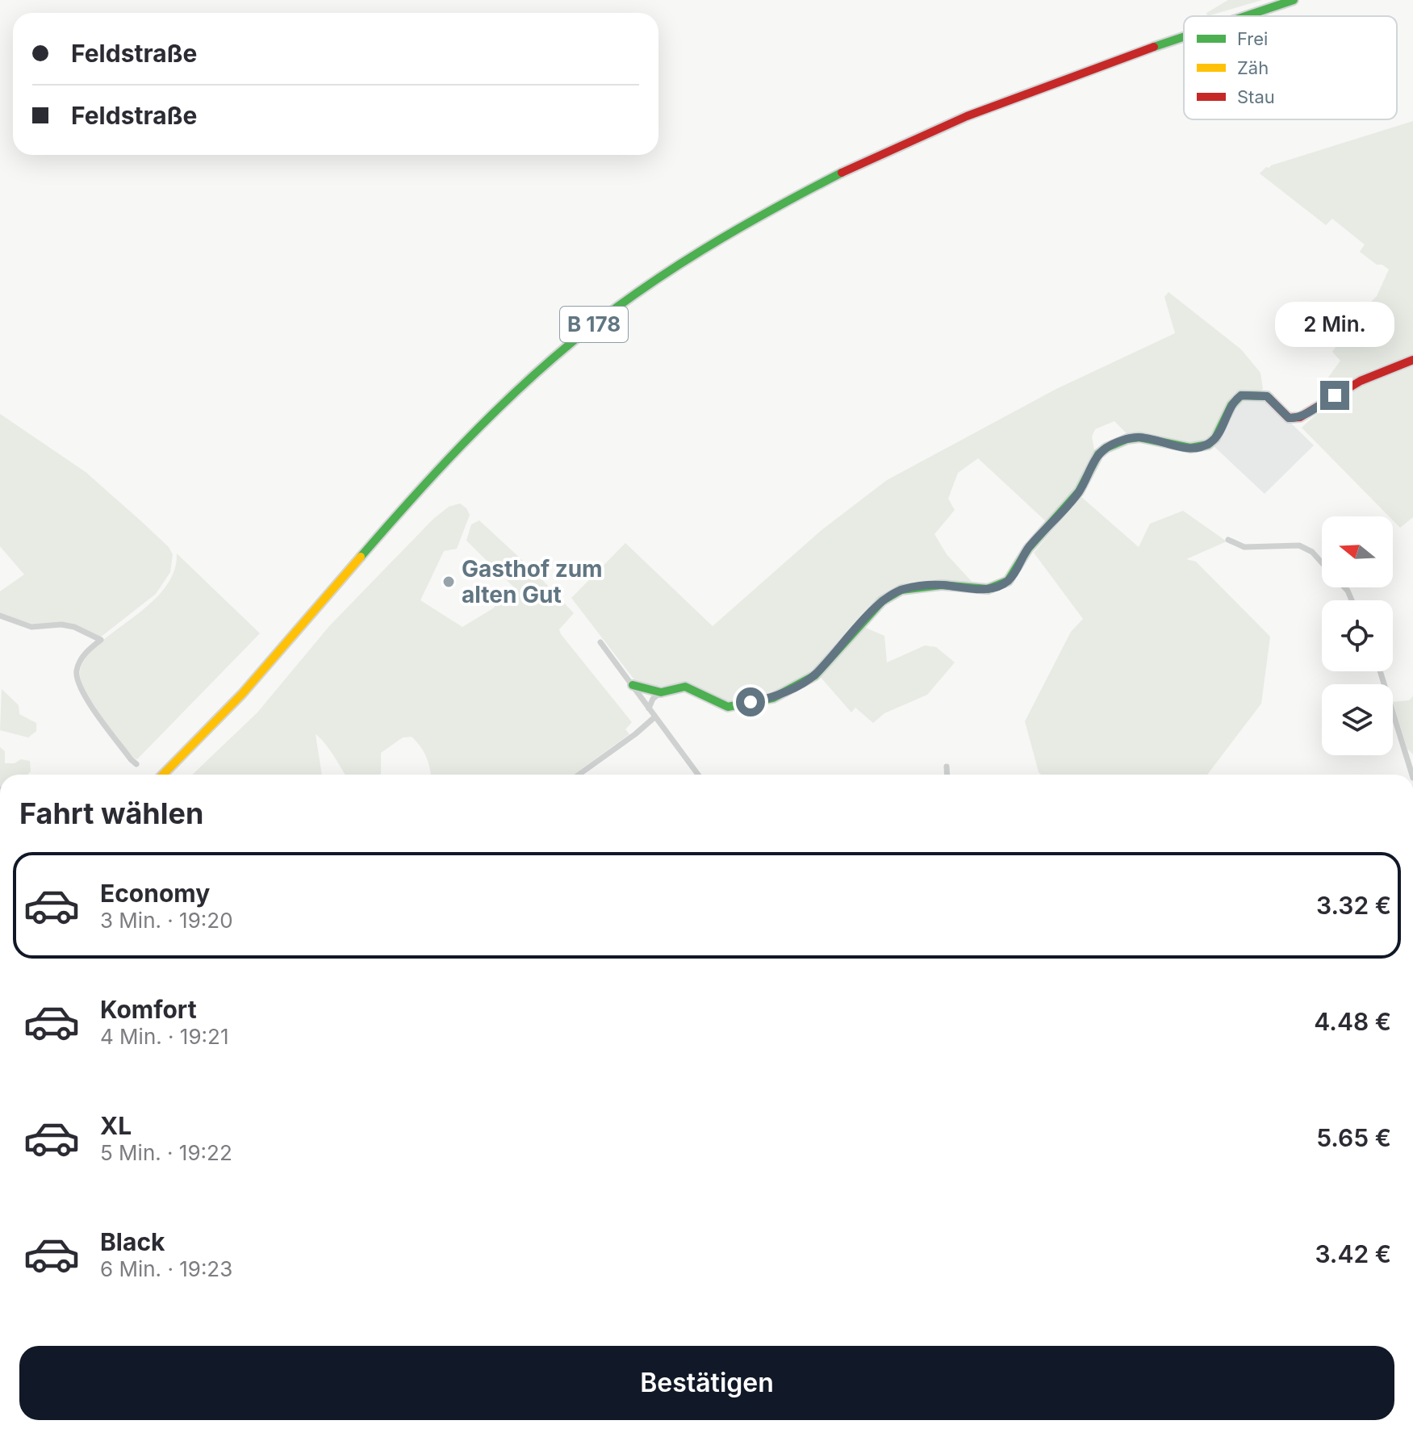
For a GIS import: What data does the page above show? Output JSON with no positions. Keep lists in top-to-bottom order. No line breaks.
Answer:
{"streets":{"main road":["B 178"]},"places":["Gasthof zum alten Gut"],"legend":["Frei","Zäh","Stau"],"north":"left","page":{"banner":["Feldstraße","Feldstraße"],"bubble":"2 Min.","heading":"Fahrt wählen","list":[{"name":"Economy","note":"3 Min. · 19:20","value":"3.32 €"},{"name":"Komfort","note":"4 Min. · 19:21","value":"4.48 €"},{"name":"XL","note":"5 Min. · 19:22","value":"5.65 €"},{"name":"Black","note":"6 Min. · 19:23","value":"3.42 €"}],"buttons":"Bestätigen"}}
